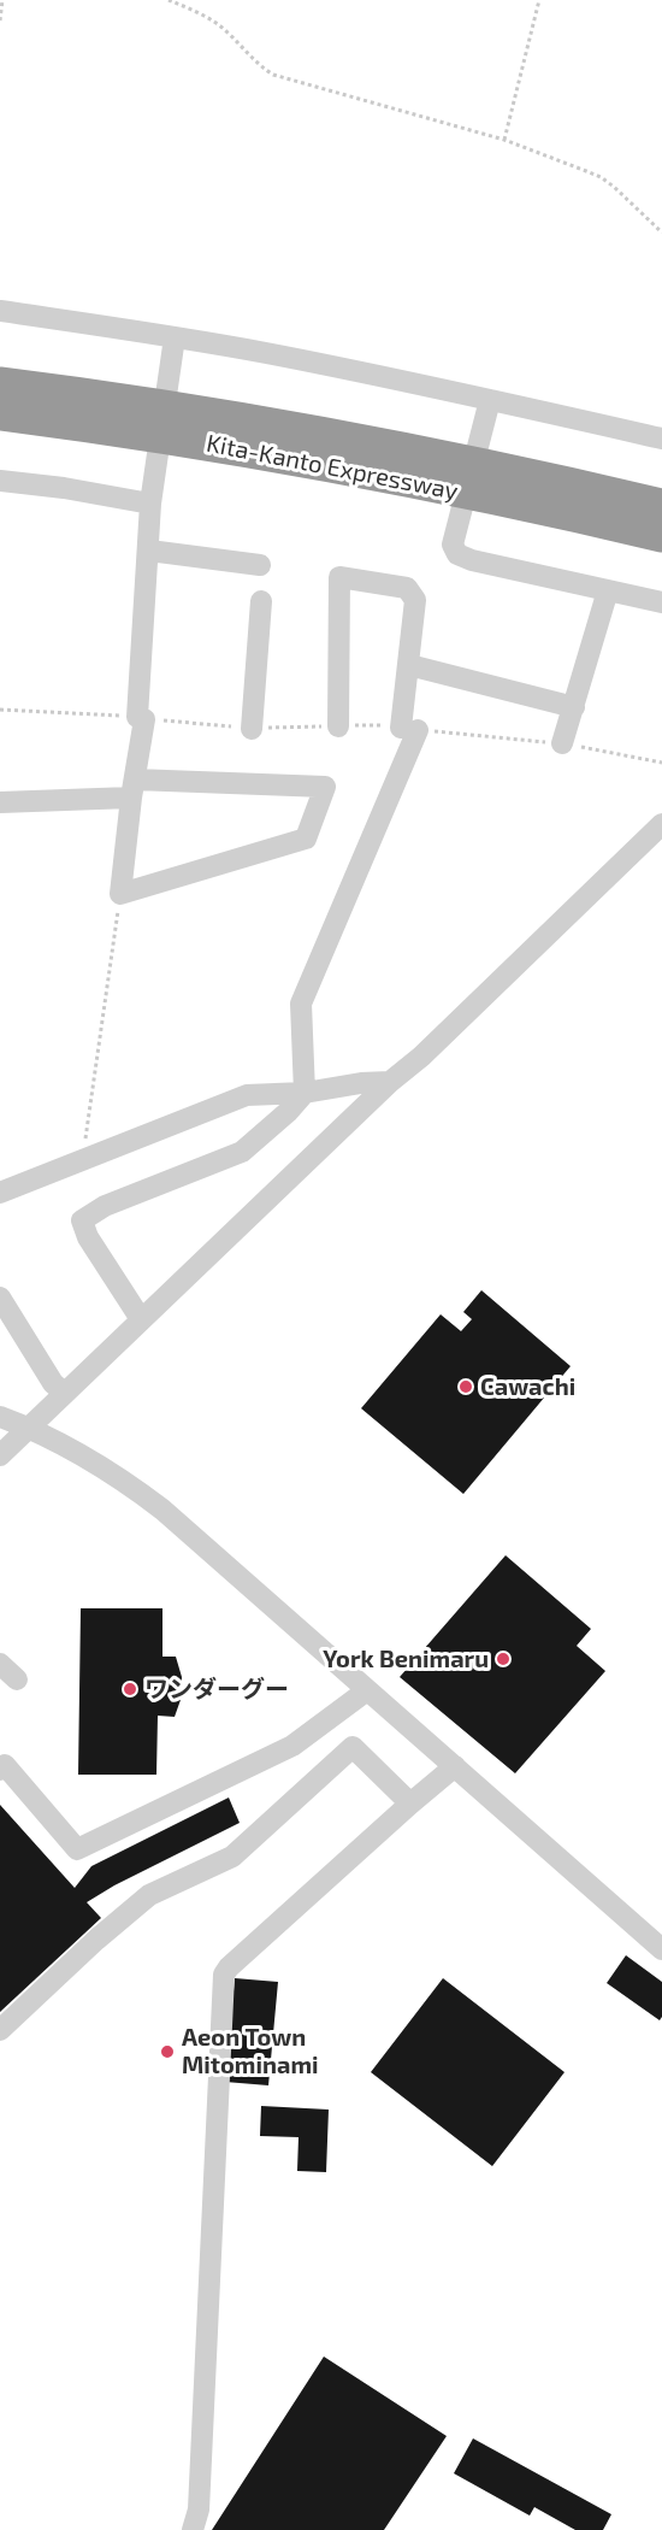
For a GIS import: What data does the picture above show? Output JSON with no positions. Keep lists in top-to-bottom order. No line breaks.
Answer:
{"streets":{"highway":["Kita-Kanto Expressway"]},"places":["Cawachi","York Benimaru","ワンダーグー","Aeon Town Mitominami"]}
